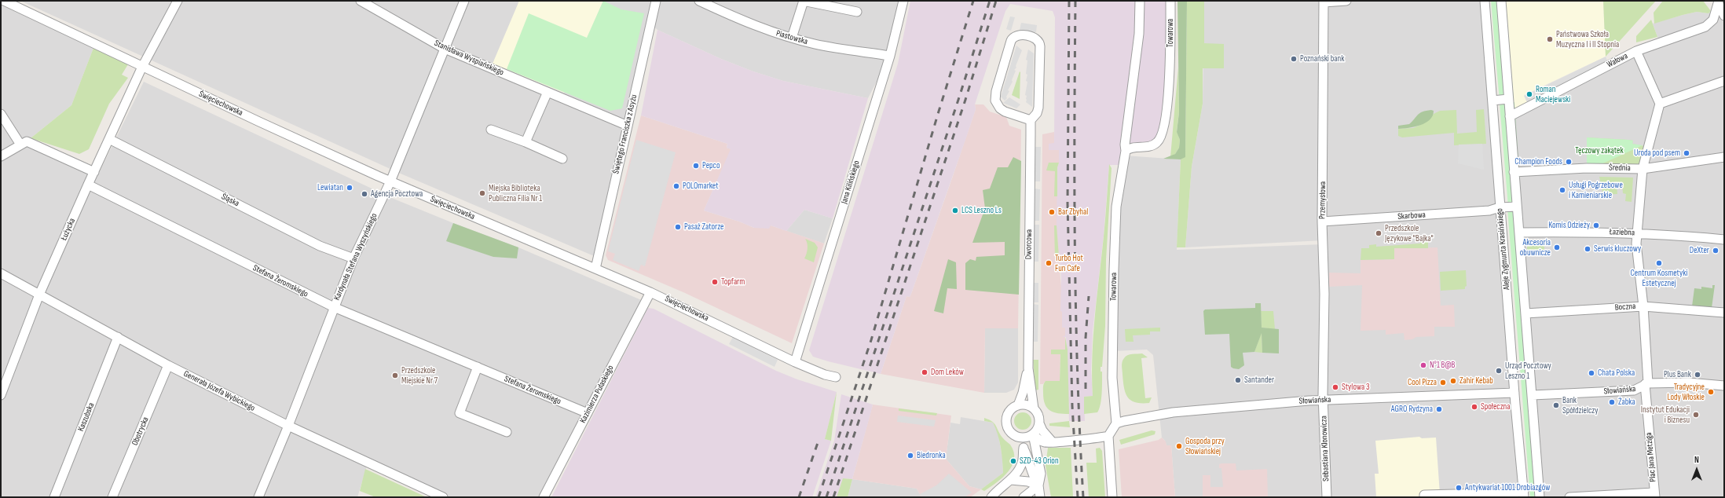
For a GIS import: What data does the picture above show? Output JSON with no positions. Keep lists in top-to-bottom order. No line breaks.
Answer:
{"streets":{"street":["Towarowa","Piastowska","Stanisława Wyspiańskiego","Wałowa","Święciechowska","Świętego Franciszka z Asyżu","Średnia","Jana Kilińskiego","Śląska","Przemysłowa","Skarbowa","Łużycka","Łaziebna","Dworcowa","Aleje Zygmunta Krasińskiego","Kardynała Stefana Wyszyńskiego","Stefana Żeromskiego","Boczna","Słowiańska","Generała Józefa Wybickiego","Kazimierza Pułaskiego","Kaszubska","Obotrycka","Sebastiana Klonowicza","Plac Jana Metziga"]},"crossings":[["Towarowa","Słowiańska"],["Piastowska","Jana Kilińskiego"],["Stanisława Wyspiańskiego","Świętego Franciszka z Asyżu"],["Stanisława Wyspiańskiego","Kardynała Stefana Wyszyńskiego"],["Wałowa","Aleje Zygmunta Krasińskiego"],["Święciechowska","Świętego Franciszka z Asyżu"],["Święciechowska","Jana Kilińskiego"],["Święciechowska","Łużycka"],["Święciechowska","Kardynała Stefana Wyszyńskiego"],["Święciechowska","Kazimierza Pułaskiego"],["Średnia","Aleje Zygmunta Krasińskiego"],["Średnia","Plac Jana Metziga"],["Śląska","Łużycka"],["Śląska","Kardynała Stefana Wyszyńskiego"],["Przemysłowa","Skarbowa"],["Przemysłowa","Słowiańska"],["Przemysłowa","Sebastiana Klonowicza"],["Skarbowa","Aleje Zygmunta Krasińskiego"],["Łużycka","Stefana Żeromskiego"],["Łużycka","Generała Józefa Wybickiego"],["Łaziebna","Aleje Zygmunta Krasińskiego"],["Łaziebna","Plac Jana Metziga"],["Aleje Zygmunta Krasińskiego","Boczna"],["Aleje Zygmunta Krasińskiego","Słowiańska"],["Kardynała Stefana Wyszyńskiego","Stefana Żeromskiego"],["Kardynała Stefana Wyszyńskiego","Generała Józefa Wybickiego"],["Stefana Żeromskiego","Kazimierza Pułaskiego"],["Boczna","Plac Jana Metziga"],["Słowiańska","Sebastiana Klonowicza"],["Słowiańska","Plac Jana Metziga"],["Generała Józefa Wybickiego","Kaszubska"],["Generała Józefa Wybickiego","Obotrycka"]],"parks":["Tęczowy zakątek"],"places":["Państwowa Szkoła Muzyczna I i II Stopnia","Poznański bank","Roman Maciejewski","Uroda pod psem","Champion Foods","Pepco","POLOmarket","Lewiatan","Usługi Pogrzebowe i Kamieniarskie","Miejska Biblioteka Publiczna Filia Nr 1","Agencja Pocztowa","LCS Leszno Ls","Bar Zbyhal","Komis Odzieży","Pasaż Zatorze","Przedszkole Językowe \"Bajka\"","Akcesoria obuwnicze","Serwis kluczowy","DeXter","Turbo Hot Fun Cafe","Centrum Kosmetyki Estetycznej","Topfarm","N°1 B@B","Urząd Pocztowy Leszno 1","Dom Leków","Chata Polska","Plus Bank","Przedszkole Miejskie Nr 7","Santander","Zahir Kebab","Cool Pizza","Stylowa 3","Tradycyjne Lody Włoskie","Żabka","Bank Spółdzielczy","Społeczna","AGRO Rydzyna","Instytut Edukacji i Biznesu","Gospoda przy Słowiańskiej","Biedronka","SZD-43 Orion","Antykwariat 1001 Drobiazgów"],"north":"top"}
